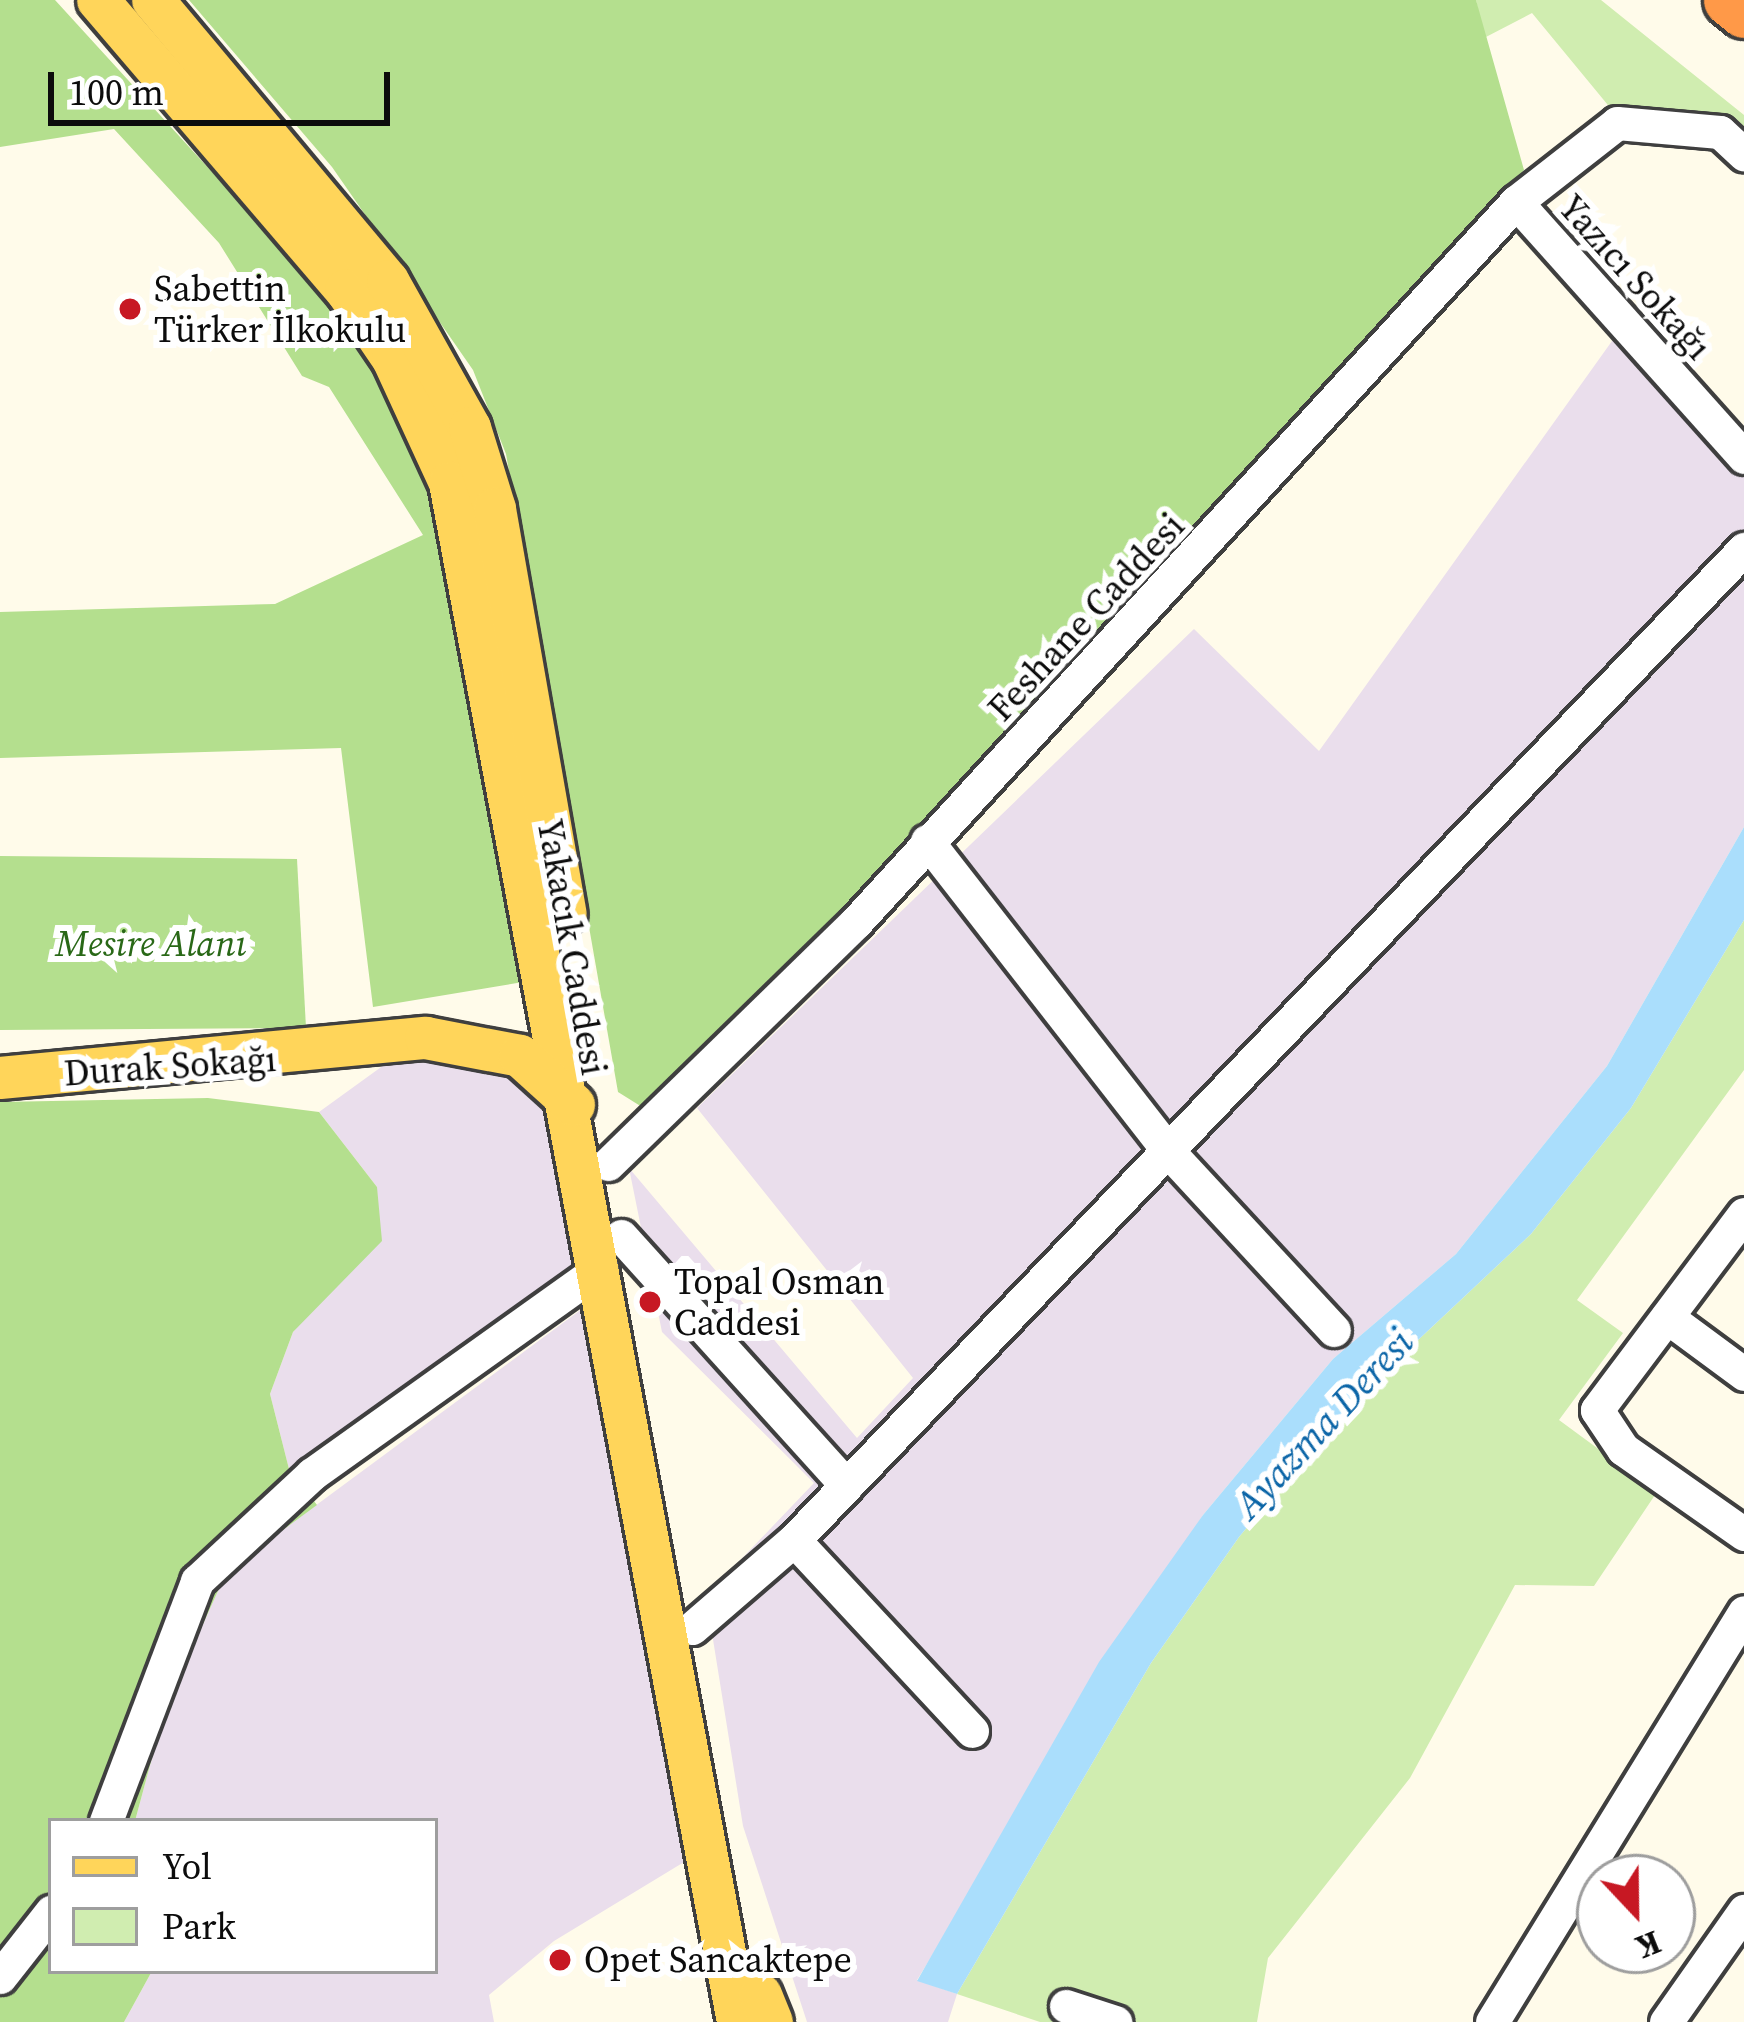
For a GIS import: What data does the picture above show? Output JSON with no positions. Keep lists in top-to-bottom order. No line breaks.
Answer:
{"streets":{"main road":["Yakacık Caddesi","Durak Sokağı"],"street":["Yazıcı Sokağı","Feshane Caddesi"]},"crossings":[["Yazıcı Sokağı","Feshane Caddesi"],["Feshane Caddesi","Yakacık Caddesi"],["Yakacık Caddesi","Durak Sokağı"]],"water":["Ayazma Deresi"],"parks":["Mesire Alanı"],"places":["Sabettin Türker İlkokulu","Topal Osman Caddesi","Opet Sancaktepe"],"legend":["Yol","Park"],"scale_bar":"100 m","north":"bottom"}
